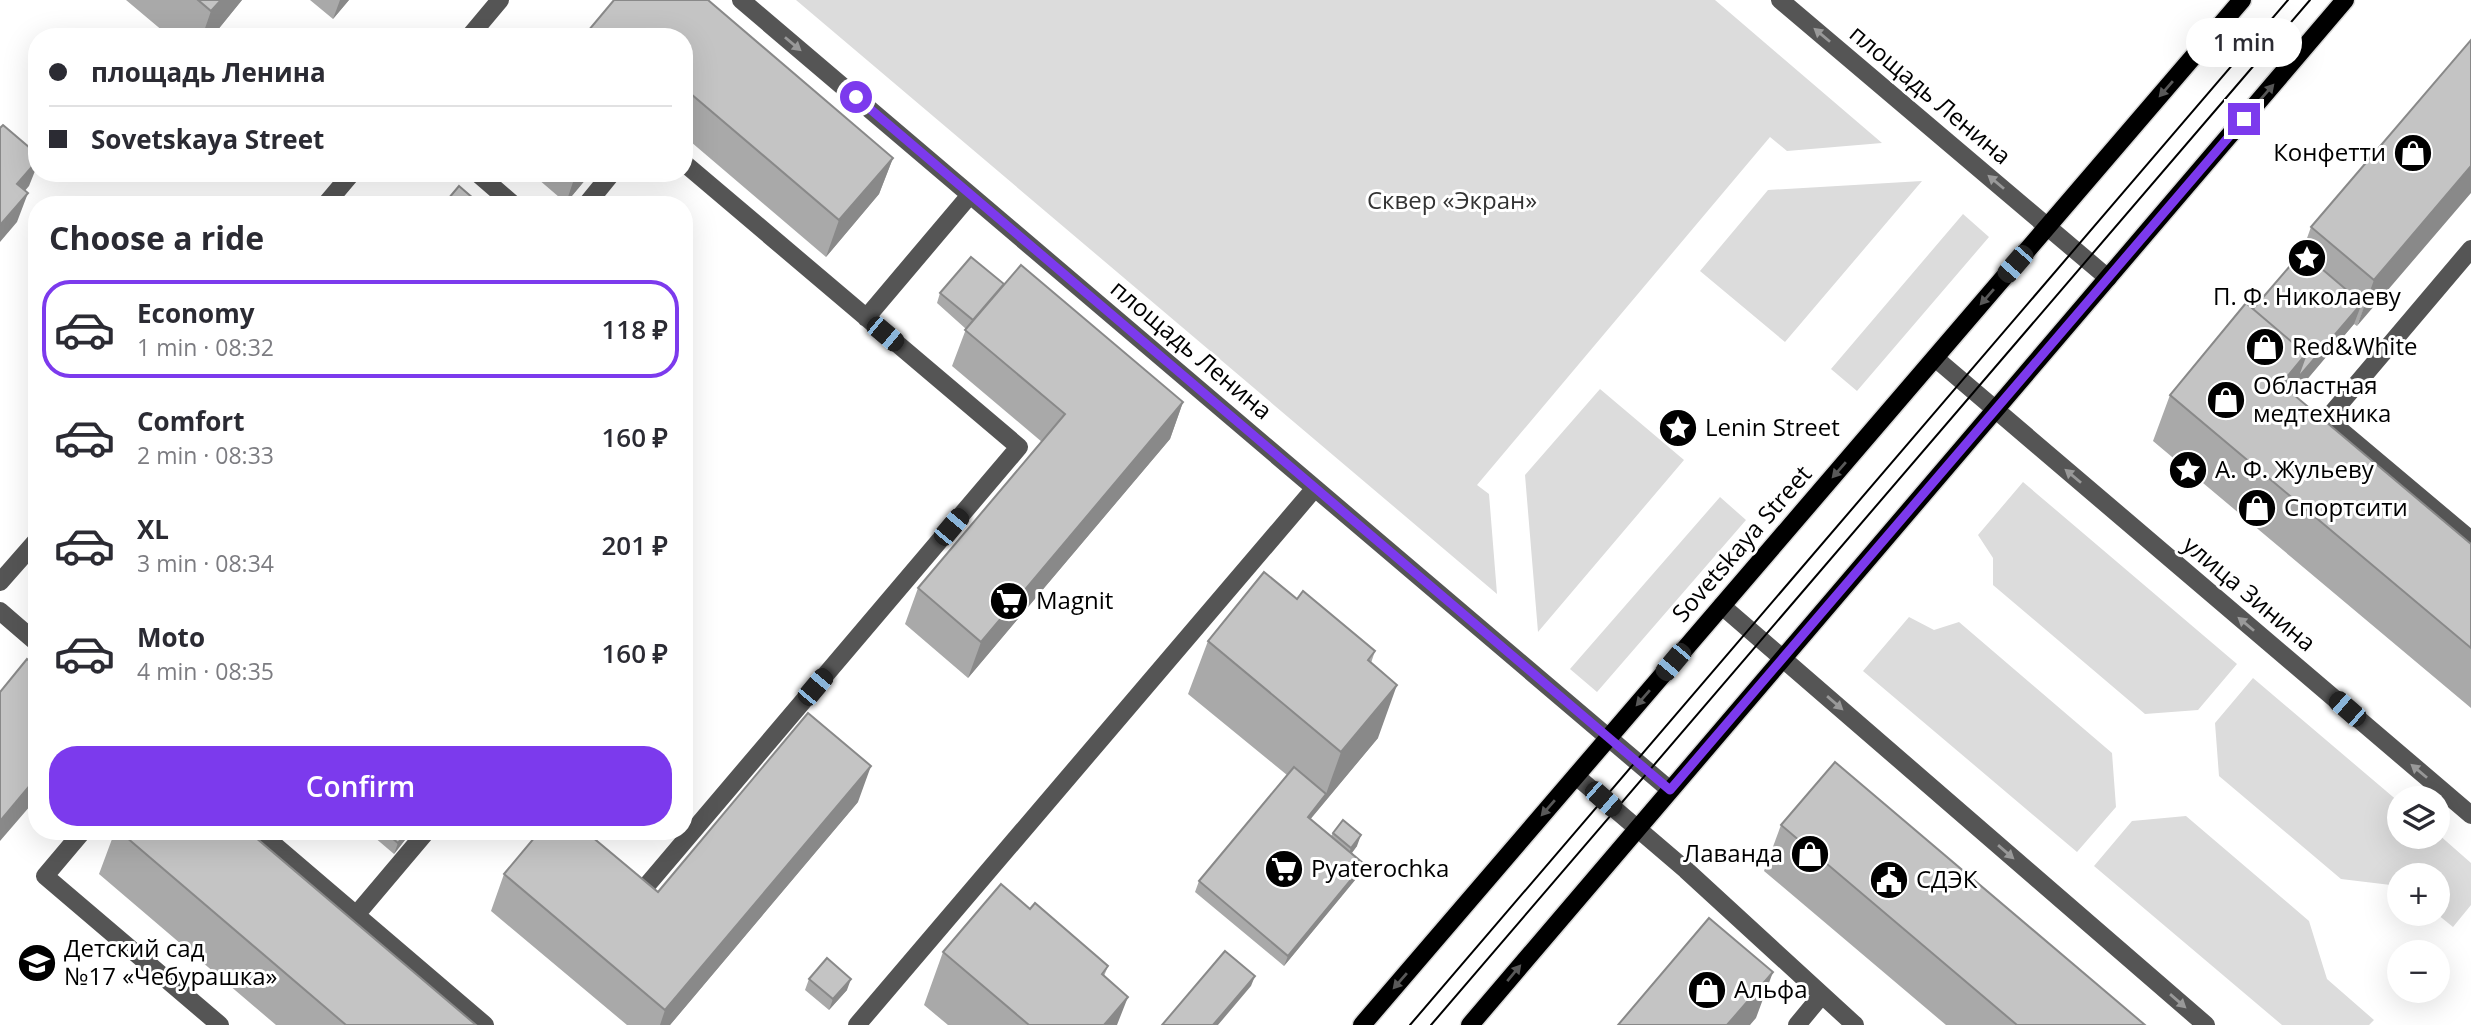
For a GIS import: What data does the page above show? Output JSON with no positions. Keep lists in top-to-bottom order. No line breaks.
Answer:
{"streets":{"main road":["Sovetskaya Street"],"street":["площадь Ленина","улица Зинина"]},"crossings":[["площадь Ленина","Sovetskaya Street"],["Sovetskaya Street","улица Зинина"]],"one_way":["улица Зинина"],"parks":["Сквер «Экран»"],"places":{"shop":["Конфетти","Red&White","Областная медтехника","Спортсити","Лаванда","Альфа"],"place":["П. Ф. Николаеву","Lenin Street","А. Ф. Жульеву"],"supermarket":["Magnit","Pyaterochka"],"public building":["СДЭК"],"school or university":["Детский сад №17 «Чебурашка»"]},"page":{"bubble":"1 min","banner":["площадь Ленина","Sovetskaya Street"],"heading":"Choose a ride","list":[{"name":"Economy","note":"1 min · 08:32","value":"118 ₽"},{"name":"Comfort","note":"2 min · 08:33","value":"160 ₽"},{"name":"XL","note":"3 min · 08:34","value":"201 ₽"},{"name":"Moto","note":"4 min · 08:35","value":"160 ₽"}],"buttons":"Confirm","map_buttons":["+","−"]}}
